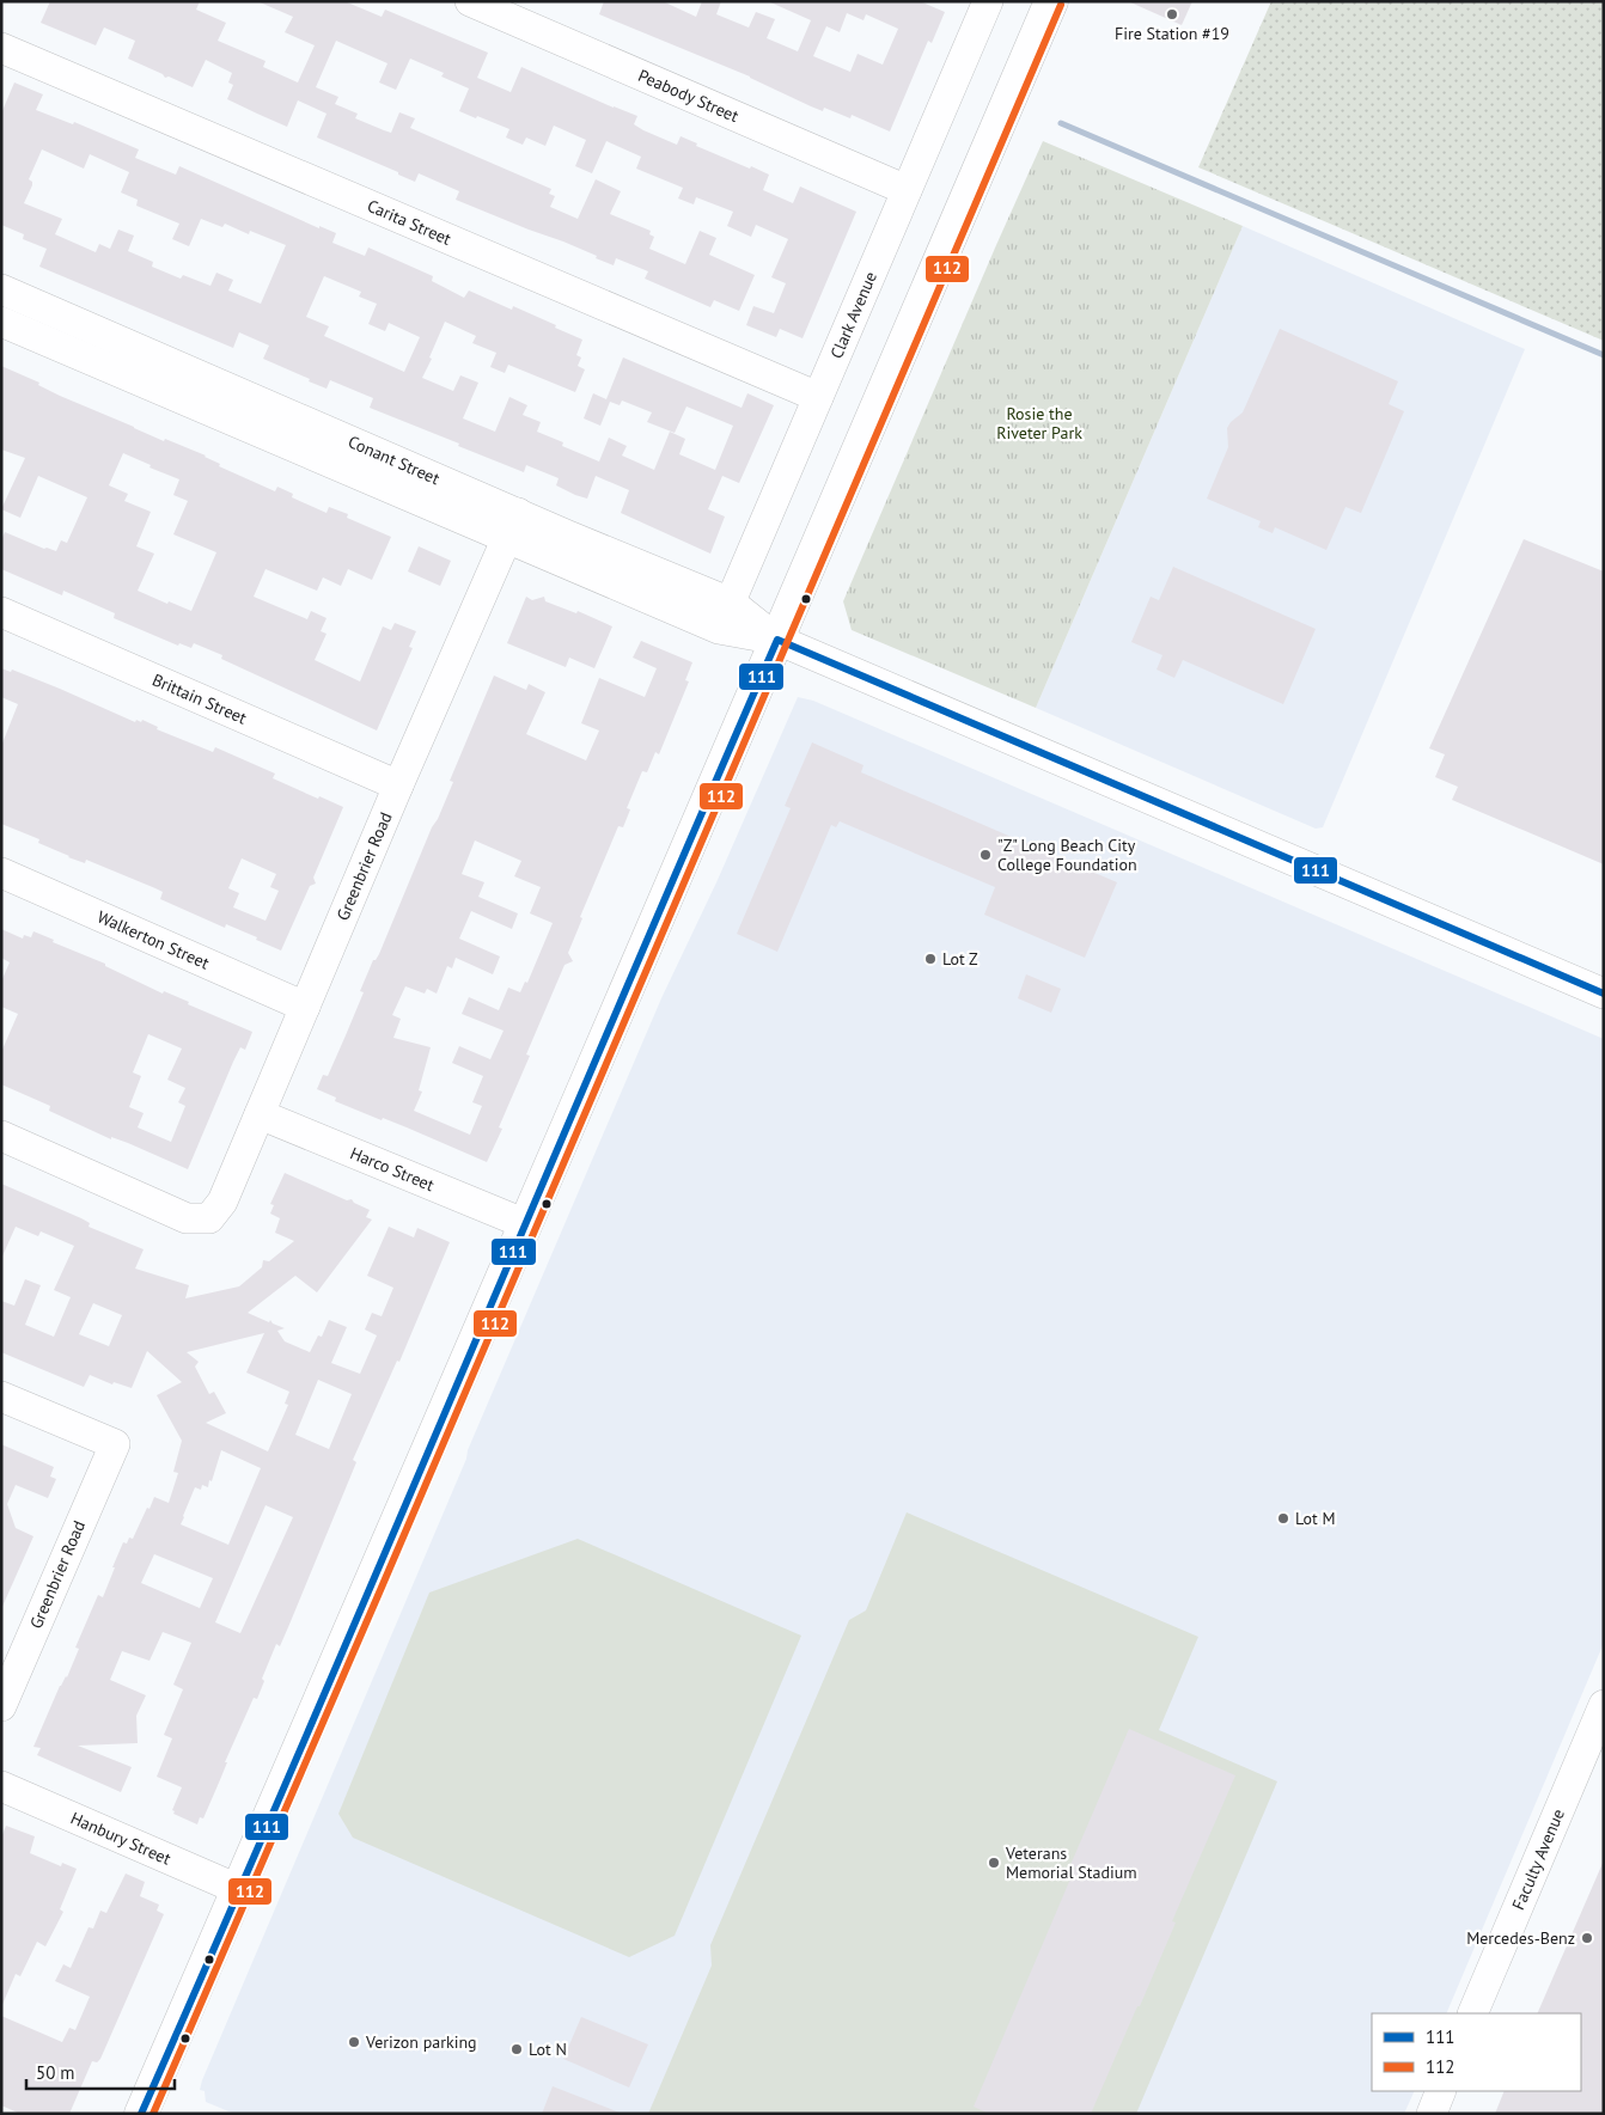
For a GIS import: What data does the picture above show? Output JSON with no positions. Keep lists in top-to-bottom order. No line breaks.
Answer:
{"streets":{"street":["Peabody Street","Carita Street","Clark Avenue","Conant Street","Brittain Street","Greenbrier Road","Walkerton Street","Harco Street","Hanbury Street","Faculty Avenue"]},"crossings":[["Peabody Street","Clark Avenue"],["Carita Street","Clark Avenue"],["Clark Avenue","Conant Street"],["Conant Street","Greenbrier Road"],["Brittain Street","Greenbrier Road"],["Greenbrier Road","Walkerton Street"],["Greenbrier Road","Harco Street"]],"parks":["Rosie the Riveter Park"],"places":["Fire Station #19","\"Z\" Long Beach City College Foundation","Lot Z","Lot M","Veterans Memorial Stadium","Mercedes-Benz","Verizon parking","Lot N"],"lines":["transit line 112","transit line 111"],"legend":["111","112"],"scale_bar":"50 m"}
